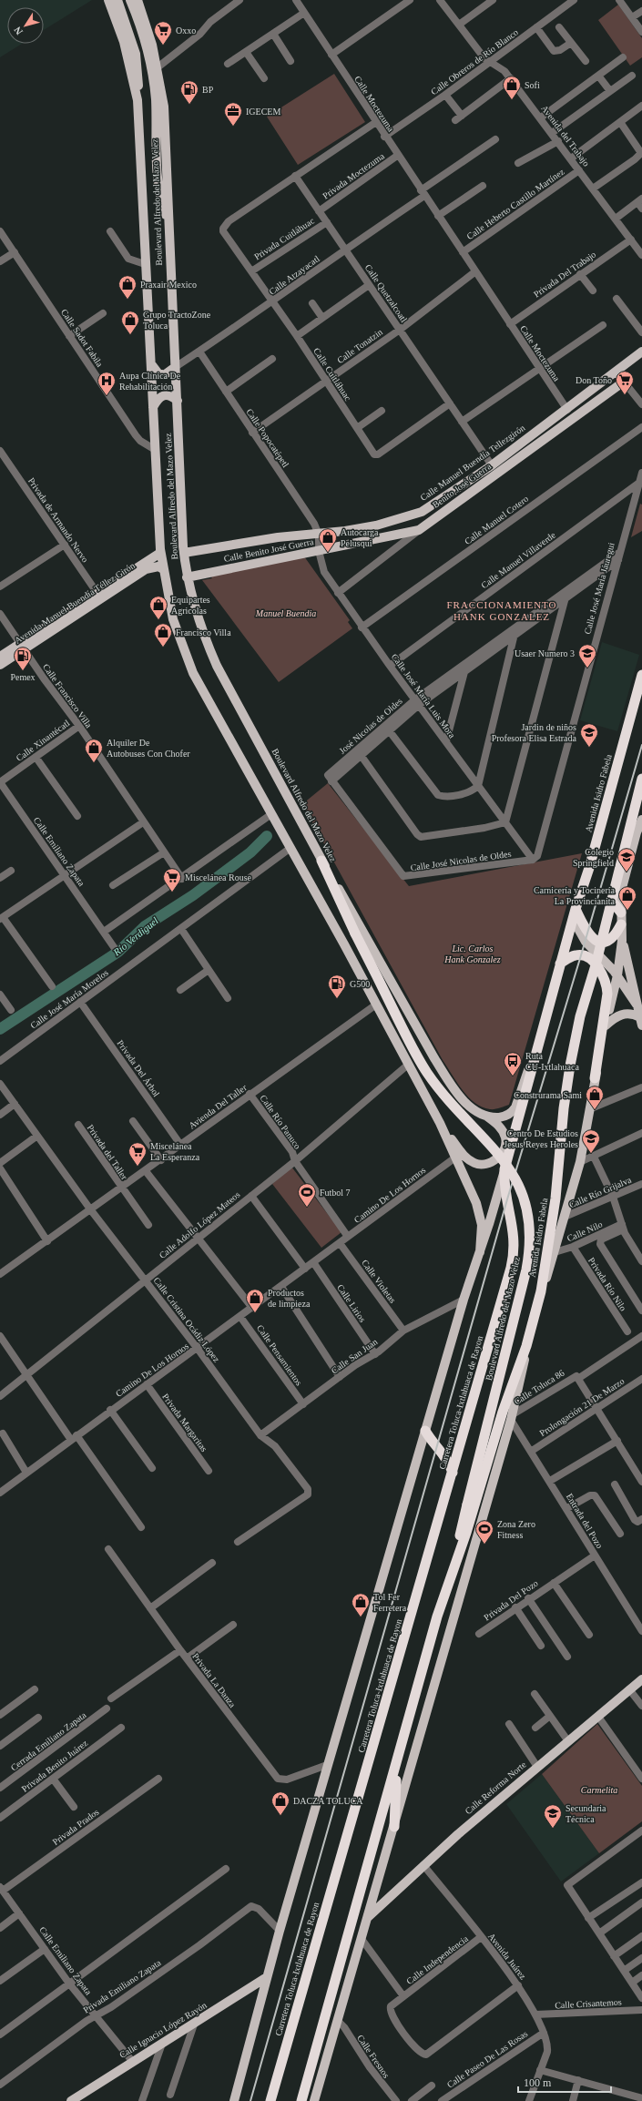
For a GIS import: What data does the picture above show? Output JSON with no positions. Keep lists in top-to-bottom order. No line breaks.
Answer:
{"streets":{"highway":["Boulevard Alfredo del Mazo Velez","Avenida Isidro Fabela","Carretera Toluca-Ixtlahuaca de Rayon"],"main road":["Calle Manuel Buendía Tellezgirón","Benito José Guerra","Calle Benito José Guerra","Avenida Manuel Buendía Téllez Girón","Calle Reforma Norte","Calle Ignacio López Rayón"],"street":["Calle Obreros de Río Blanco","Calle Moctezuma","Avenida del Trabajo","Privada Moctezuma","Calle Heberto Castillo Martínez","Privada Cuitláhuac","Privada Del Trabajo","Calle Atzayacatl","Calle Quetzalcoatl","Calle Sadot Fabila","Calle Tonatzin","Calle Cuitláhuac","Calle Popocatépetl","Privada de Armando Nervo","Calle Manuel Cotero","Calle Manuel Villaverde","Calle José María Jáuregui","Calle Francisco Villa","Calle José María Luis Mora","José Nicolas de Oldes","Calle Xinantécatl","Calle Emiliano Zapata","Calle José Nicolas de Oldes","Calle José María Morelos","Privada Del Árbol","Avienda Del Taller","Calle Río Panuco","Privada del Taller","Calle Río Grijalva","Camino De Los Hornos","Calle Adolfo López Mateos","Calle Nilo","Calle Violetas","Privada Río Nilo","Calle Lirios","Calle Cristina Ocádiz López","Calle Pensamientos","Calle San Juan","Calle Toluca 86","Prolongación 21 De Marzo","Privada Margaritas","Entrada del Pozo","Privada Del Pozo","Privada La Danza","Cerrada Emiliano Zapata","Privada Benito Juárez","Privada Prados","Avenida Juárez","Calle Independencia","Privada Emiliano Zapata","Calle Crisantemos","Calle Fresnos","Calle Paseo De Las Rosas"]},"crossings":[["Calle Obreros de Río Blanco","Calle Moctezuma"],["Calle Obreros de Río Blanco","Avenida del Trabajo"],["Calle Moctezuma","Privada Moctezuma"],["Calle Moctezuma","Calle Heberto Castillo Martínez"],["Calle Moctezuma","Privada Del Trabajo"],["Calle Moctezuma","Calle Atzayacatl"],["Calle Moctezuma","Calle Tonatzin"],["Calle Moctezuma","Calle Manuel Buendía Tellezgirón"],["Avenida del Trabajo","Calle Heberto Castillo Martínez"],["Avenida del Trabajo","Privada Del Trabajo"],["Privada Moctezuma","Calle Quetzalcoatl"],["Boulevard Alfredo del Mazo Velez","Calle Atzayacatl"],["Boulevard Alfredo del Mazo Velez","Calle Sadot Fabila"],["Boulevard Alfredo del Mazo Velez","Calle Manuel Buendía Tellezgirón"],["Boulevard Alfredo del Mazo Velez","Calle Benito José Guerra"],["Boulevard Alfredo del Mazo Velez","Avenida Manuel Buendía Téllez Girón"],["Boulevard Alfredo del Mazo Velez","Calle José María Morelos"],["Boulevard Alfredo del Mazo Velez","Avienda Del Taller"],["Boulevard Alfredo del Mazo Velez","Camino De Los Hornos"],["Boulevard Alfredo del Mazo Velez","Calle Adolfo López Mateos"],["Privada Cuitláhuac","Calle Quetzalcoatl"],["Privada Cuitláhuac","Calle Cuitláhuac"],["Calle Atzayacatl","Calle Quetzalcoatl"],["Calle Atzayacatl","Calle Cuitláhuac"],["Calle Atzayacatl","Calle Popocatépetl"],["Calle Quetzalcoatl","Calle Tonatzin"],["Calle Quetzalcoatl","Calle Cuitláhuac"],["Calle Quetzalcoatl","Calle Manuel Buendía Tellezgirón"],["Calle Tonatzin","Calle Cuitláhuac"],["Calle Tonatzin","Calle Popocatépetl"],["Calle Popocatépetl","Calle Manuel Buendía Tellezgirón"],["Calle Popocatépetl","Calle José María Luis Mora"],["Calle Manuel Buendía Tellezgirón","Calle José María Luis Mora"],["Benito José Guerra","Calle Benito José Guerra"],["Privada de Armando Nervo","Avenida Manuel Buendía Téllez Girón"],["Calle Manuel Cotero","Calle José María Luis Mora"],["Calle Benito José Guerra","Calle José María Luis Mora"],["Calle Manuel Villaverde","Calle José María Jáuregui"],["Calle Manuel Villaverde","Calle José María Luis Mora"],["Calle José María Jáuregui","Calle José María Luis Mora"],["Calle José María Jáuregui","José Nicolas de Oldes"],["Calle José María Jáuregui","Calle José Nicolas de Oldes"],["Avenida Manuel Buendía Téllez Girón","Calle Francisco Villa"],["Calle Francisco Villa","Calle Xinantécatl"],["Calle José María Luis Mora","José Nicolas de Oldes"],["Calle José María Luis Mora","Calle José Nicolas de Oldes"],["José Nicolas de Oldes","Calle José Nicolas de Oldes"],["Calle Xinantécatl","Calle Emiliano Zapata"],["Avenida Isidro Fabela","Calle Río Grijalva"],["Avenida Isidro Fabela","Calle Nilo"],["Avenida Isidro Fabela","Carretera Toluca-Ixtlahuaca de Rayon"],["Calle Emiliano Zapata","Privada Prados"],["Calle Emiliano Zapata","Privada Emiliano Zapata"],["Calle Emiliano Zapata","Calle Ignacio López Rayón"],["Calle José María Morelos","Privada Del Árbol"],["Privada Del Árbol","Avienda Del Taller"],["Avienda Del Taller","Calle Río Panuco"],["Avienda Del Taller","Privada del Taller"],["Avienda Del Taller","Calle Cristina Ocádiz López"],["Calle Río Panuco","Camino De Los Hornos"],["Calle Río Panuco","Calle Adolfo López Mateos"],["Camino De Los Hornos","Calle Violetas"],["Camino De Los Hornos","Calle Lirios"],["Camino De Los Hornos","Calle Cristina Ocádiz López"],["Camino De Los Hornos","Calle Pensamientos"],["Camino De Los Hornos","Privada Margaritas"],["Calle Adolfo López Mateos","Calle Cristina Ocádiz López"],["Calle Nilo","Privada Río Nilo"],["Calle Violetas","Calle San Juan"],["Calle Lirios","Calle San Juan"],["Calle Cristina Ocádiz López","Calle San Juan"],["Calle Pensamientos","Calle San Juan"],["Calle Toluca 86","Entrada del Pozo"],["Prolongación 21 De Marzo","Entrada del Pozo"],["Entrada del Pozo","Privada Del Pozo"],["Calle Reforma Norte","Avenida Juárez"],["Avenida Juárez","Calle Independencia"],["Avenida Juárez","Calle Crisantemos"],["Avenida Juárez","Calle Paseo De Las Rosas"]],"districts":["FRACCIONAMIENTO HANK GONZALEZ"],"water":["Río Verdiguel"],"parks":["Manuel Buendia","Lic. Carlos Hank Gonzalez","Carmelita"],"places":{"supermarket":["Oxxo","Don Toño","Miscelánea Rouse","Miscelánea La Esperanza"],"shop":["Sofi","Praxair Mexico","Grupo TractoZone Toluca","Autocarga Pelusqui","Equipartes Agricolas","Francisco Villa","Alquiler De Autobuses Con Chofer","Carnicería y Tocinería La Provincianita","Construrama Sami","Productos de limpieza","Tol Fer Ferretera","DACZA TOLUCA"],"fuel station":["BP","Pemex","G500"],"office":["IGECEM"],"hospital":["Aupa Clínica De Rehabilitación"],"school or university":["Usaer Numero 3","Jardin de niños Profesora Elisa Estrada","Colegio Springfield","Centro De Estudios Jesus Reyes Heroles","Secundaria Técnica"],"bus stop":["Ruta CU-Ixtlahuaca"],"sports":["Futbol 7","Zona Zero Fitness"]},"scale_bar":"100 m","north":"bottom left"}
